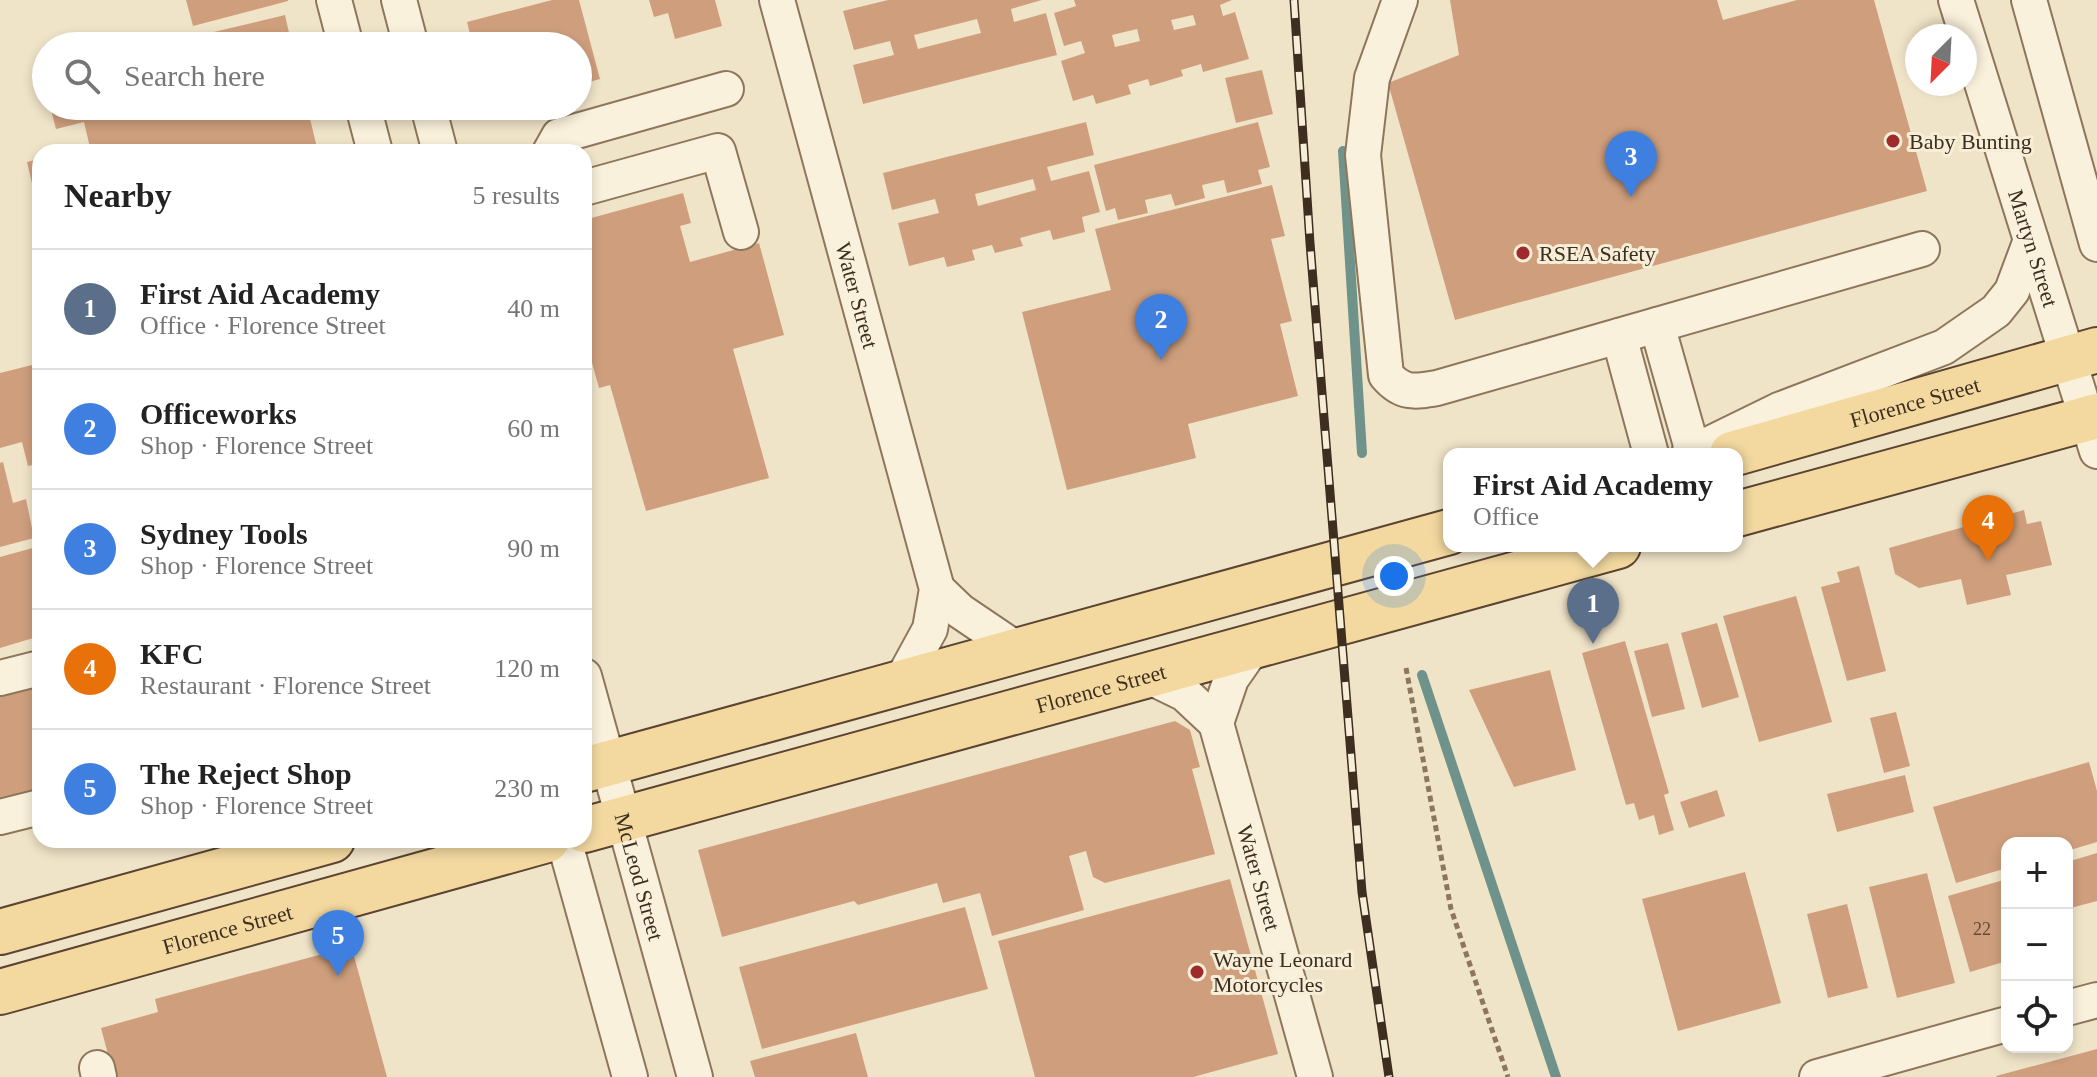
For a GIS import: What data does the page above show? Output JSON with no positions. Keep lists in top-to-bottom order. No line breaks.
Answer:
{"streets":{"main road":["Florence Street"],"street":["Martyn Street","Water Street","McLeod Street"]},"crossings":[["Martyn Street","Florence Street"],["Florence Street","McLeod Street"]],"places":["Baby Bunting","RSEA Safety","Wayne Leonard Motorcycles"],"house_numbers":["22"],"north":"bottom left","page":{"search":"Search here","pins":["3","2","4","1","5"],"heading":["Nearby","5 results"],"list":[{"mark":"1","name":"First Aid Academy","note":"Office · Florence Street","value":"40 m"},{"mark":"2","name":"Officeworks","note":"Shop · Florence Street","value":"60 m"},{"mark":"3","name":"Sydney Tools","note":"Shop · Florence Street","value":"90 m"},{"mark":"4","name":"KFC","note":"Restaurant · Florence Street","value":"120 m"},{"mark":"5","name":"The Reject Shop","note":"Shop · Florence Street","value":"230 m"}],"popup":["First Aid Academy","Office"],"map_buttons":["+","−"]}}
